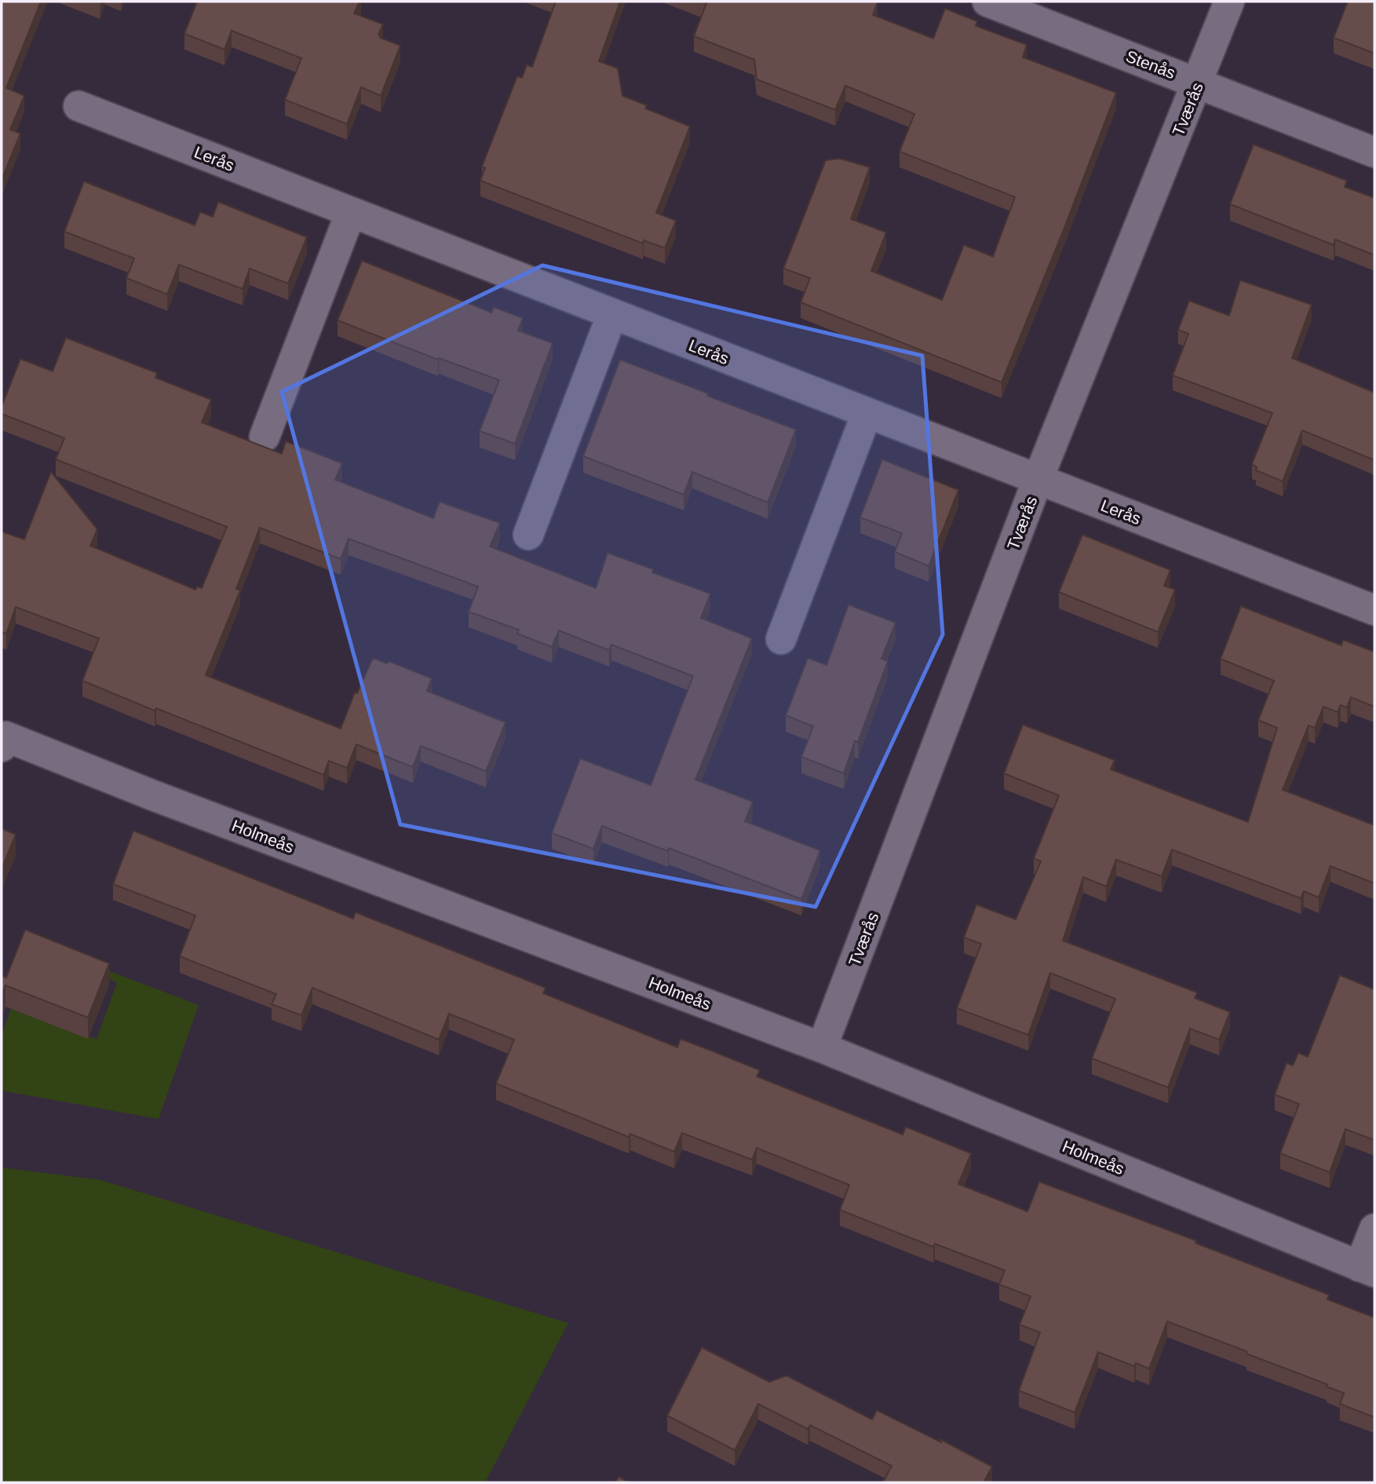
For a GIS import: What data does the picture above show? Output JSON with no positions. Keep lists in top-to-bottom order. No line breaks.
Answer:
{"streets":{"street":["Stenås","Tværås","Lerås","Holmeås"]},"crossings":[["Stenås","Tværås"],["Tværås","Lerås"],["Tværås","Holmeås"]]}
